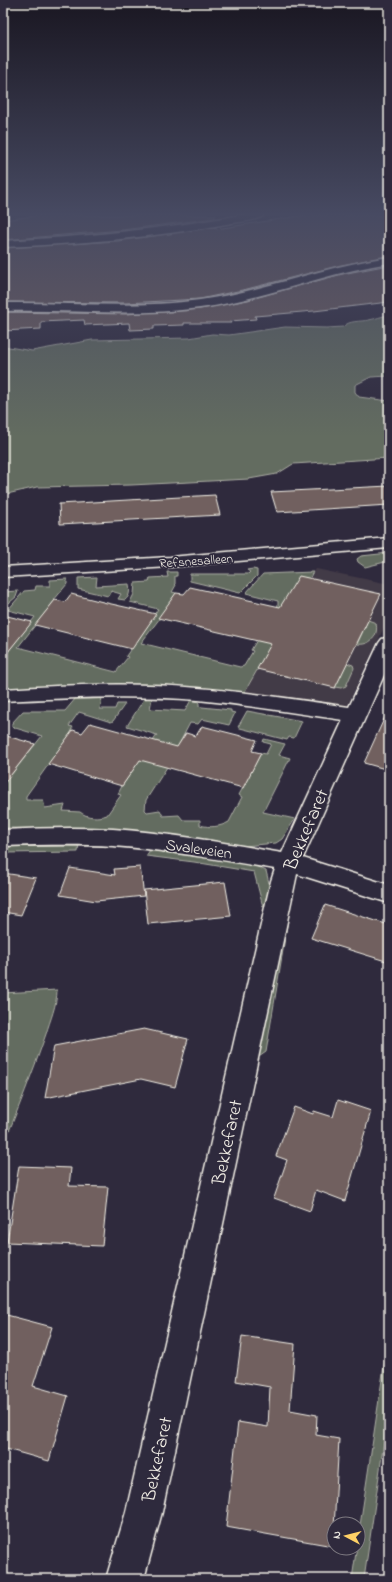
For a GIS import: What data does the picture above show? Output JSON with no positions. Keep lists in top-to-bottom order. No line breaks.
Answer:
{"streets":{"street":["Refsnesalleen","Bekkefaret","Svaleveien"]},"crossings":[["Bekkefaret","Svaleveien"]],"north":"left"}
